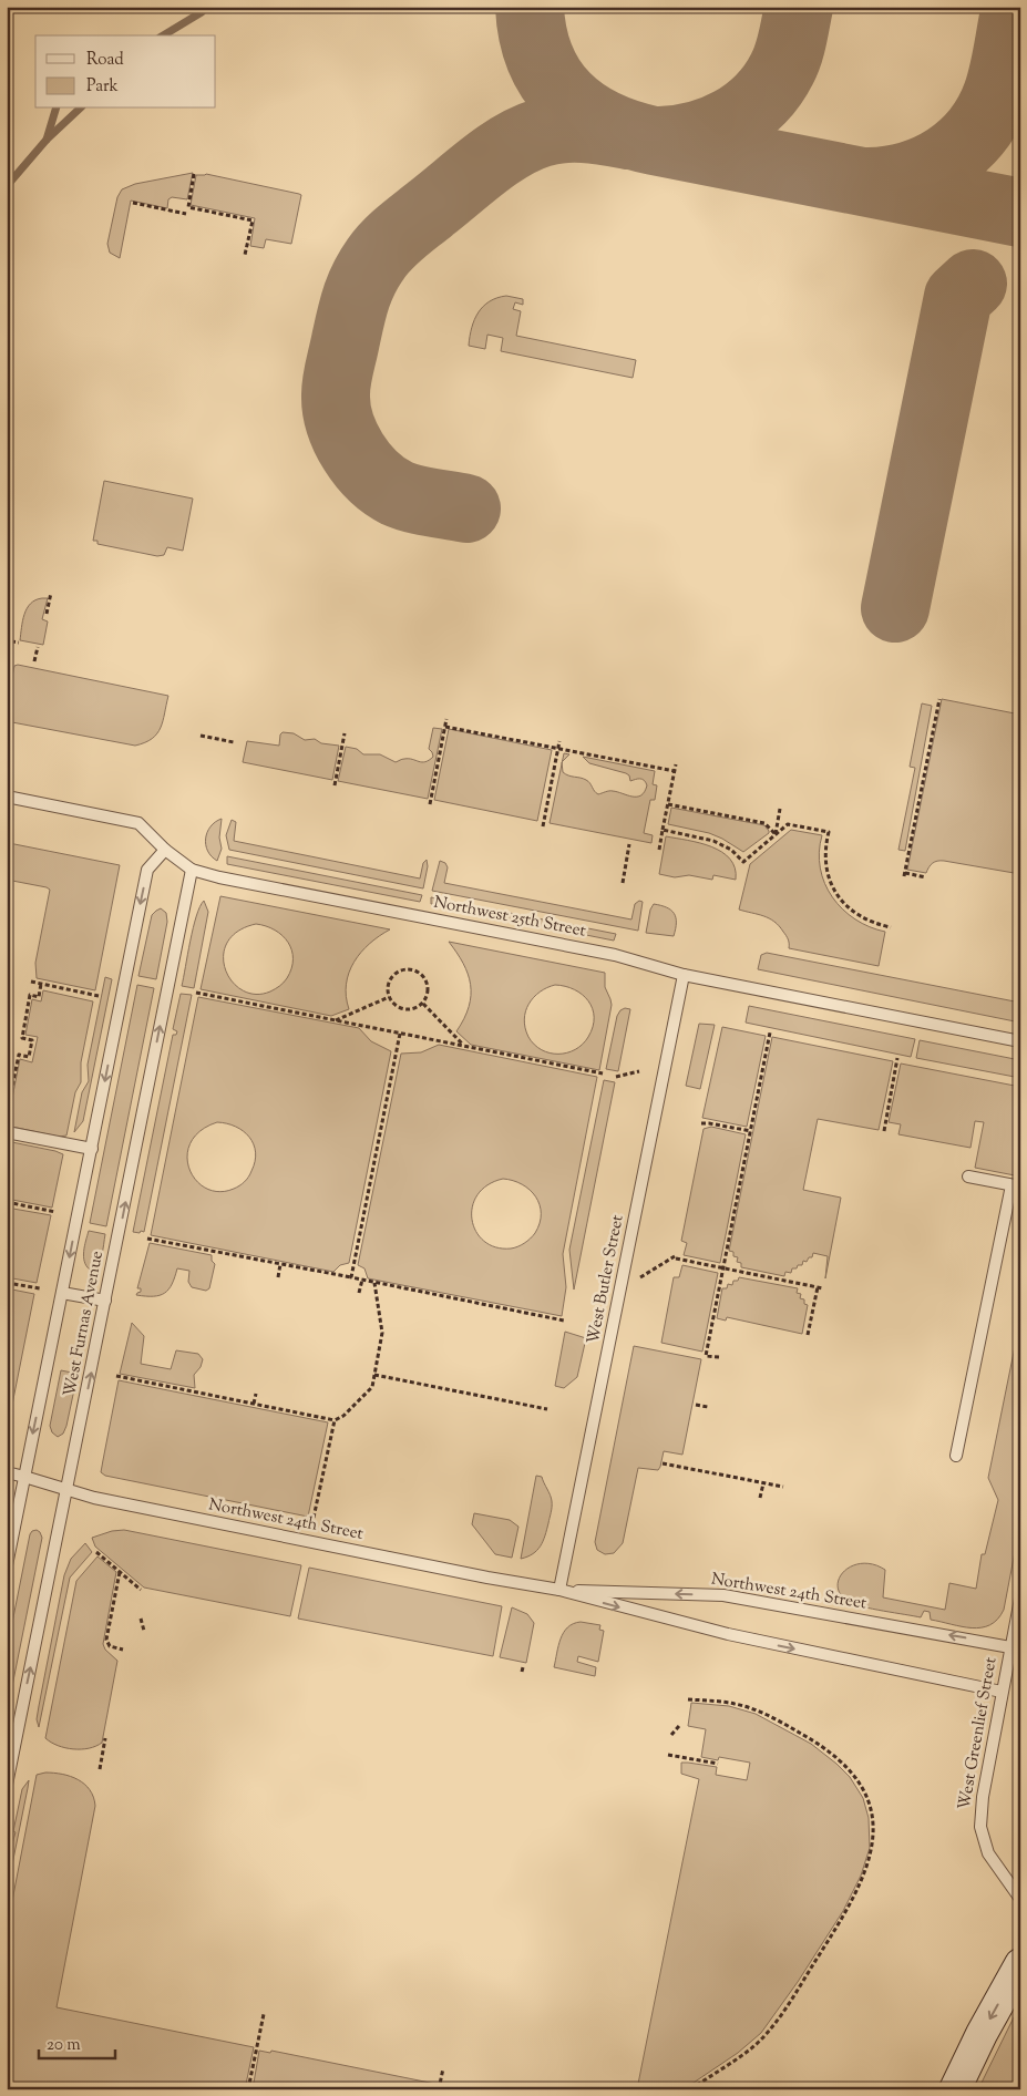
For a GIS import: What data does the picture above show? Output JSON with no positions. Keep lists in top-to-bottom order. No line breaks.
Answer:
{"streets":{"lane":["Northwest 25th Street","West Butler Street","West Furnas Avenue","Northwest 24th Street","West Greenlief Street"]},"crossings":[["Northwest 25th Street","West Butler Street"],["Northwest 25th Street","West Furnas Avenue"],["West Butler Street","Northwest 24th Street"],["West Furnas Avenue","Northwest 24th Street"],["Northwest 24th Street","West Greenlief Street"]],"legend":["Road","Park"],"scale_bar":"20 m"}
